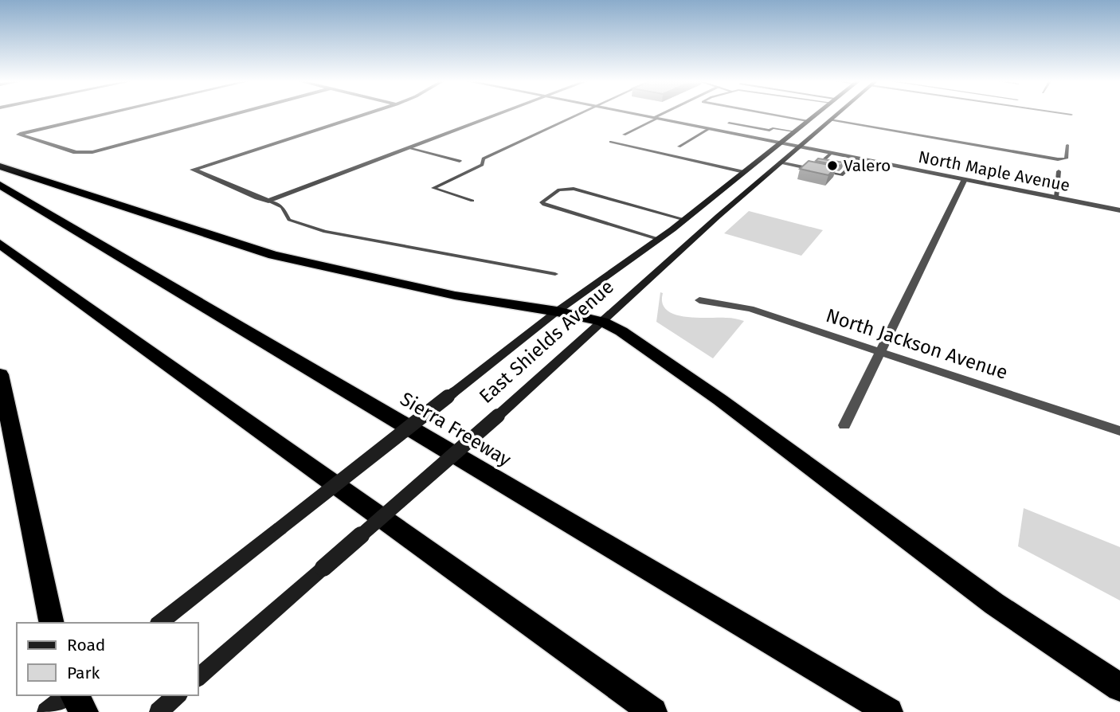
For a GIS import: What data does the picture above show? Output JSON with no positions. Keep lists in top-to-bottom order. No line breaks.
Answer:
{"streets":{"highway":["Sierra Freeway"],"main road":["East Shields Avenue"],"street":["North Maple Avenue","North Jackson Avenue"]},"crossings":[["North Maple Avenue","East Shields Avenue"]],"places":["Valero"],"legend":["Road","Park"]}
